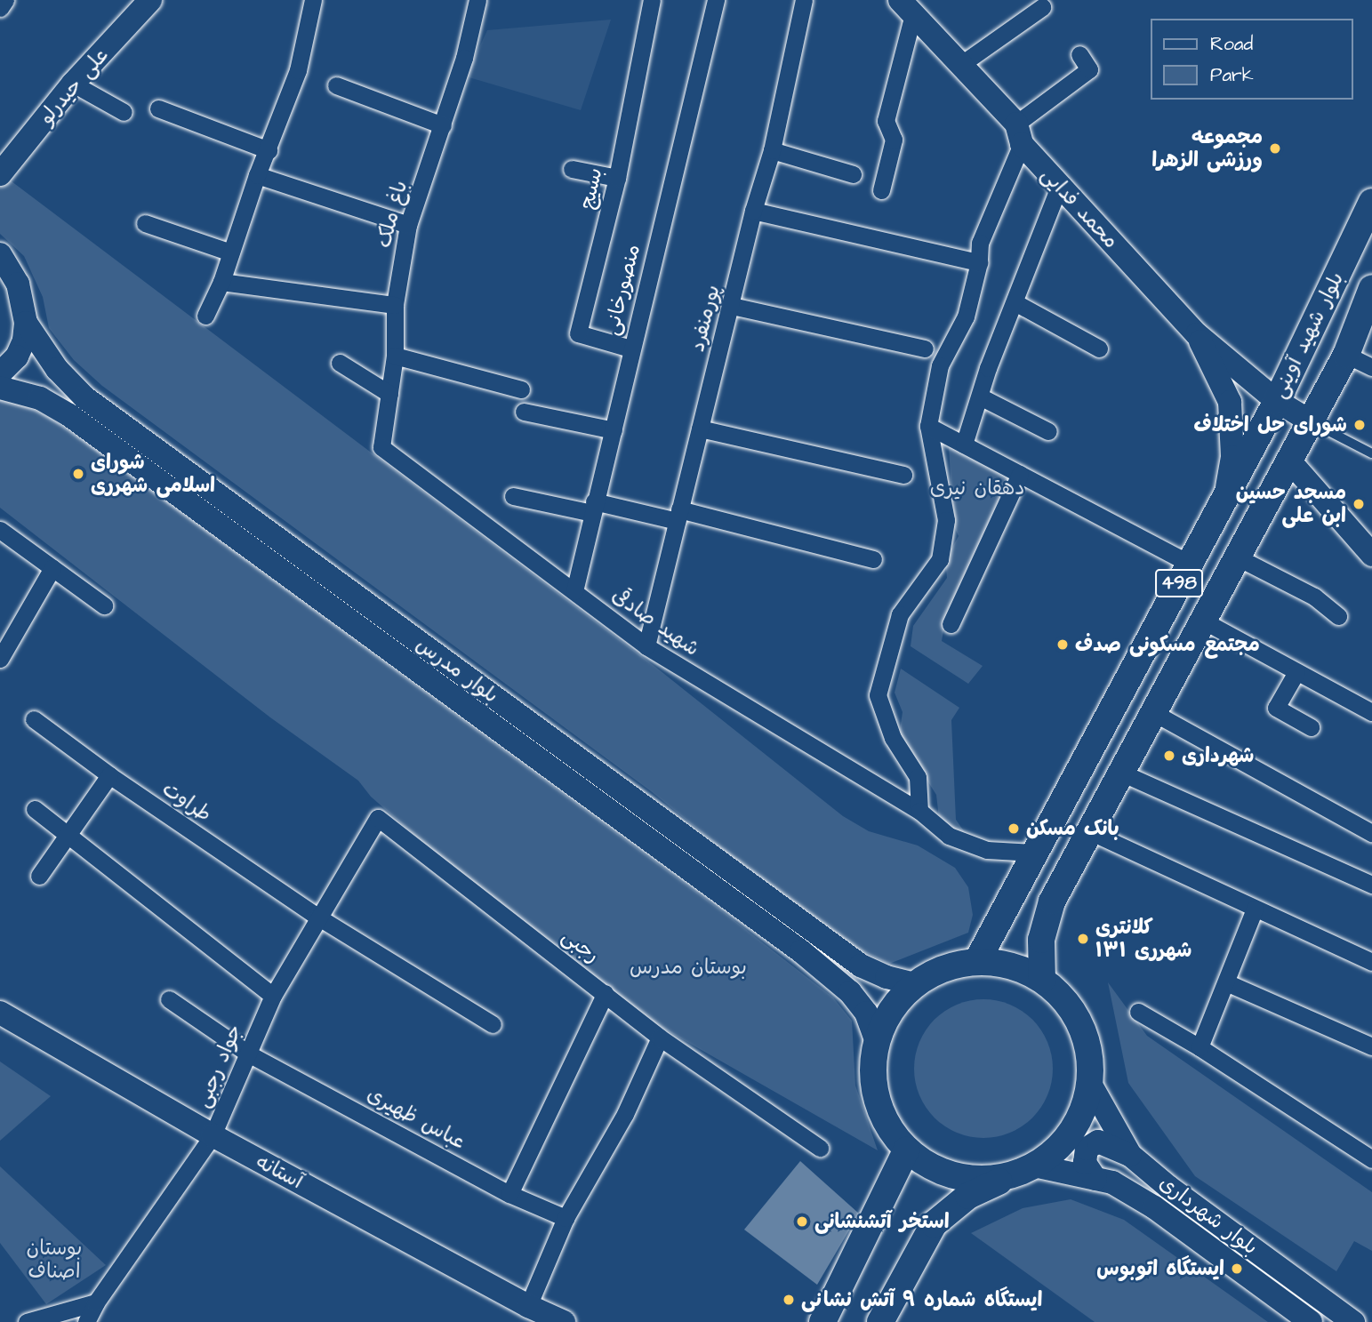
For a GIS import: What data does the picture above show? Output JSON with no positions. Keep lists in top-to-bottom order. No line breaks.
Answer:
{"streets":{"main road":["علی حیدرلو","محمد فدایی","بلوار شهید آوینی","498","بلوار مدرس","آستانه","بلوار شهرداری"],"street":["بسیج","باغ ملک","منصورخانی","پورمنفرد","شهید صادقی","طراوت","رجبی","جواد رجبی","عباس ظهیری"]},"crossings":[["بسیج","منصورخانی"],["محمد فدایی","بلوار شهید آوینی"],["باغ ملک","شهید صادقی"],["منصورخانی","شهید صادقی"],["پورمنفرد","شهید صادقی"],["بلوار شهید آوینی","شهید صادقی"],["بلوار شهید آوینی","بلوار مدرس"],["بلوار شهید آوینی","بلوار شهرداری"],["بلوار مدرس","بلوار شهرداری"],["طراوت","جواد رجبی"],["رجبی","جواد رجبی"],["جواد رجبی","عباس ظهیری"],["جواد رجبی","آستانه"]],"parks":["دهقان نیری","بوستان مدرس","بوستان اصناف"],"places":["مجموعه ورزشی الزهرا","شورای حل اختلاف","شورای اسلامی شهرری","مسجد حسین ابن علی","مجتمع مسکونی صدف","شهرداری","بانک مسکن","کلانتری ۱۳۱ شهرری","استخر آتشنشانی","ایستگاه اتوبوس","ایستگاه شماره ۹ آتش نشانی"],"legend":["Road","Park"]}
